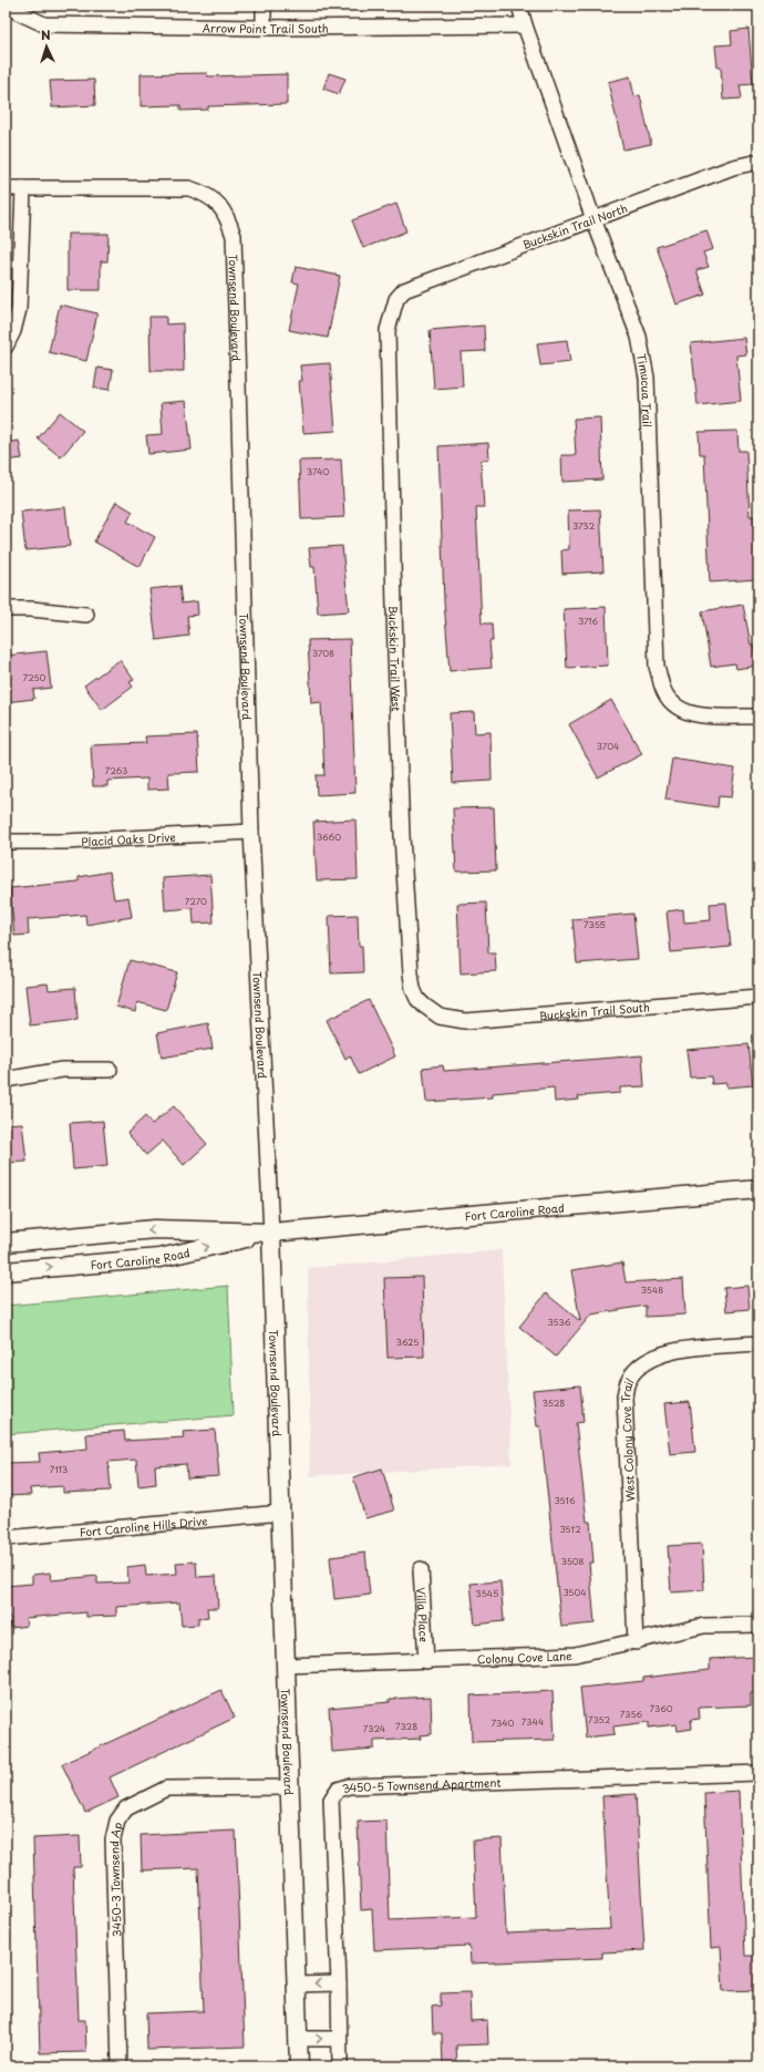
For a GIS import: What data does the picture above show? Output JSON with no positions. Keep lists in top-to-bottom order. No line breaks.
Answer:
{"streets":{"street":["Arrow Point Trail South","Buckskin Trail North","Townsend Boulevard","Timucua Trail","Buckskin Trail West","Placid Oaks Drive","Buckskin Trail South","Fort Caroline Road","West Colony Cove Trail","Fort Caroline Hills Drive","Villa Place","Colony Cove Lane","3450-5 Townsend Apartment","3450-3 Townsend Ap"]},"crossings":[["Arrow Point Trail South","Timucua Trail"],["Buckskin Trail North","Timucua Trail"],["Buckskin Trail North","Buckskin Trail West"],["Townsend Boulevard","Placid Oaks Drive"],["Townsend Boulevard","Fort Caroline Road"],["Townsend Boulevard","Fort Caroline Hills Drive"],["Townsend Boulevard","Colony Cove Lane"],["Townsend Boulevard","3450-3 Townsend Ap"],["Buckskin Trail West","Buckskin Trail South"],["West Colony Cove Trail","Colony Cove Lane"],["Villa Place","Colony Cove Lane"]],"house_numbers":["3740","3732","3716","3708","7250","3704","7263","3660","7270","7355","3548","3536","3625","3528","7113","3516","3512","3508","3504","3545","7360","7356","7352","7344","7340","7328","7324"],"north":"top"}
